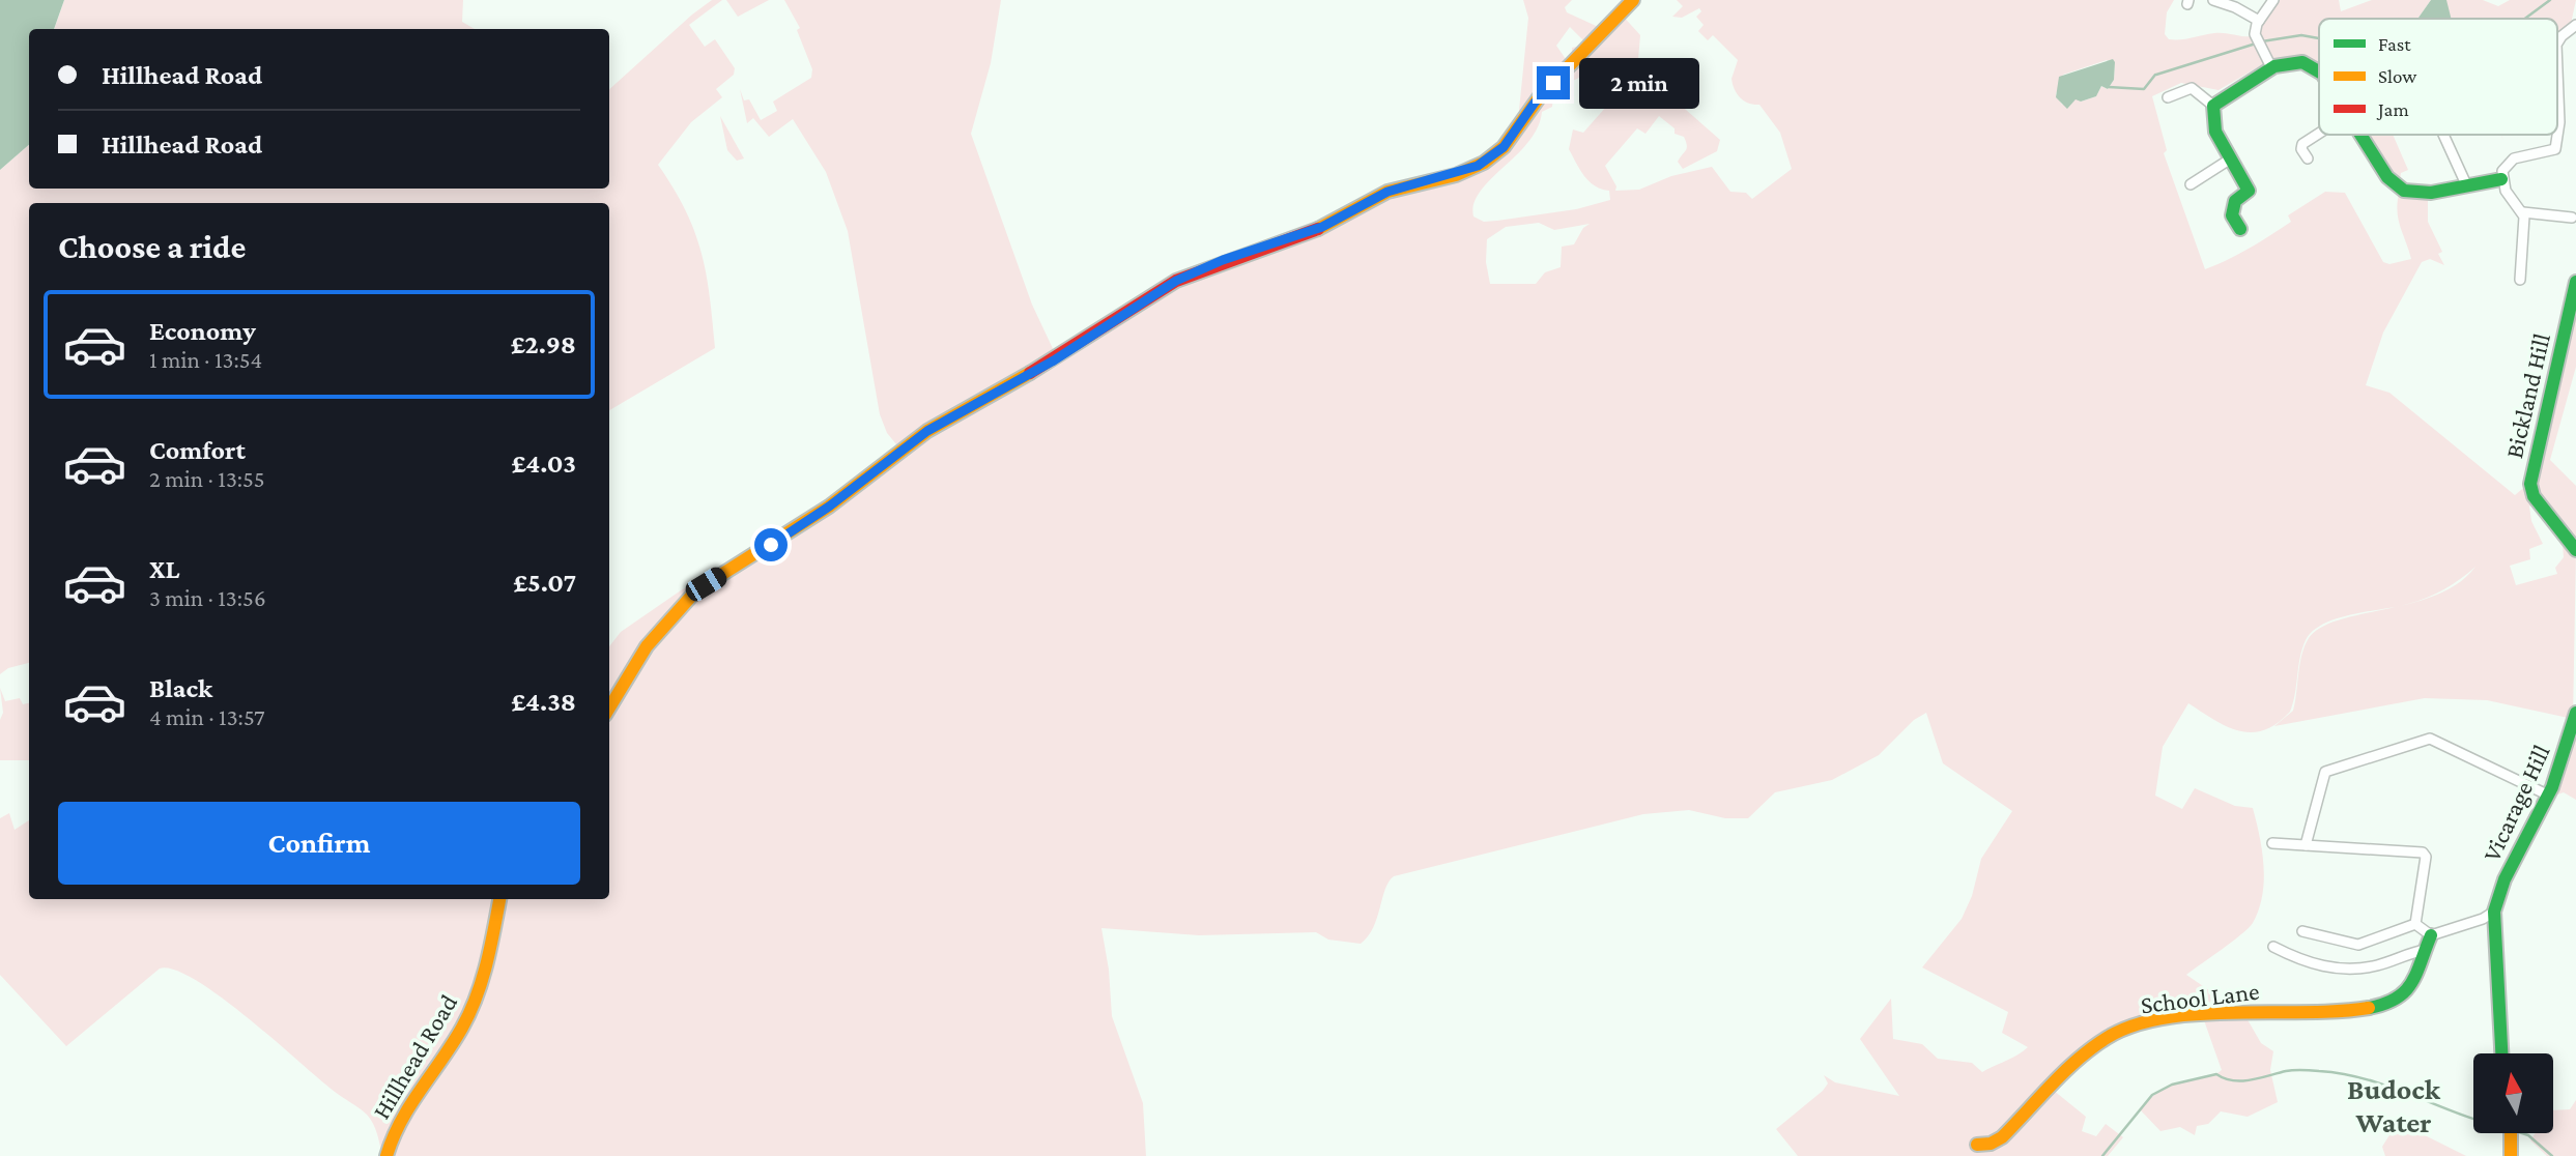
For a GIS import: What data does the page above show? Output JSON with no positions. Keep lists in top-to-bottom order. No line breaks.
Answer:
{"streets":{"street":["Bickland Hill","Vicarage Hill","School Lane","Hillhead Road"]},"districts":["Budock Water"],"legend":["Fast","Slow","Jam"],"north":"top","page":{"banner":["Hillhead Road","Hillhead Road"],"bubble":"2 min","heading":"Choose a ride","list":[{"name":"Economy","note":"1 min · 13:54","value":"£2.98"},{"name":"Comfort","note":"2 min · 13:55","value":"£4.03"},{"name":"XL","note":"3 min · 13:56","value":"£5.07"},{"name":"Black","note":"4 min · 13:57","value":"£4.38"}],"buttons":"Confirm"}}
